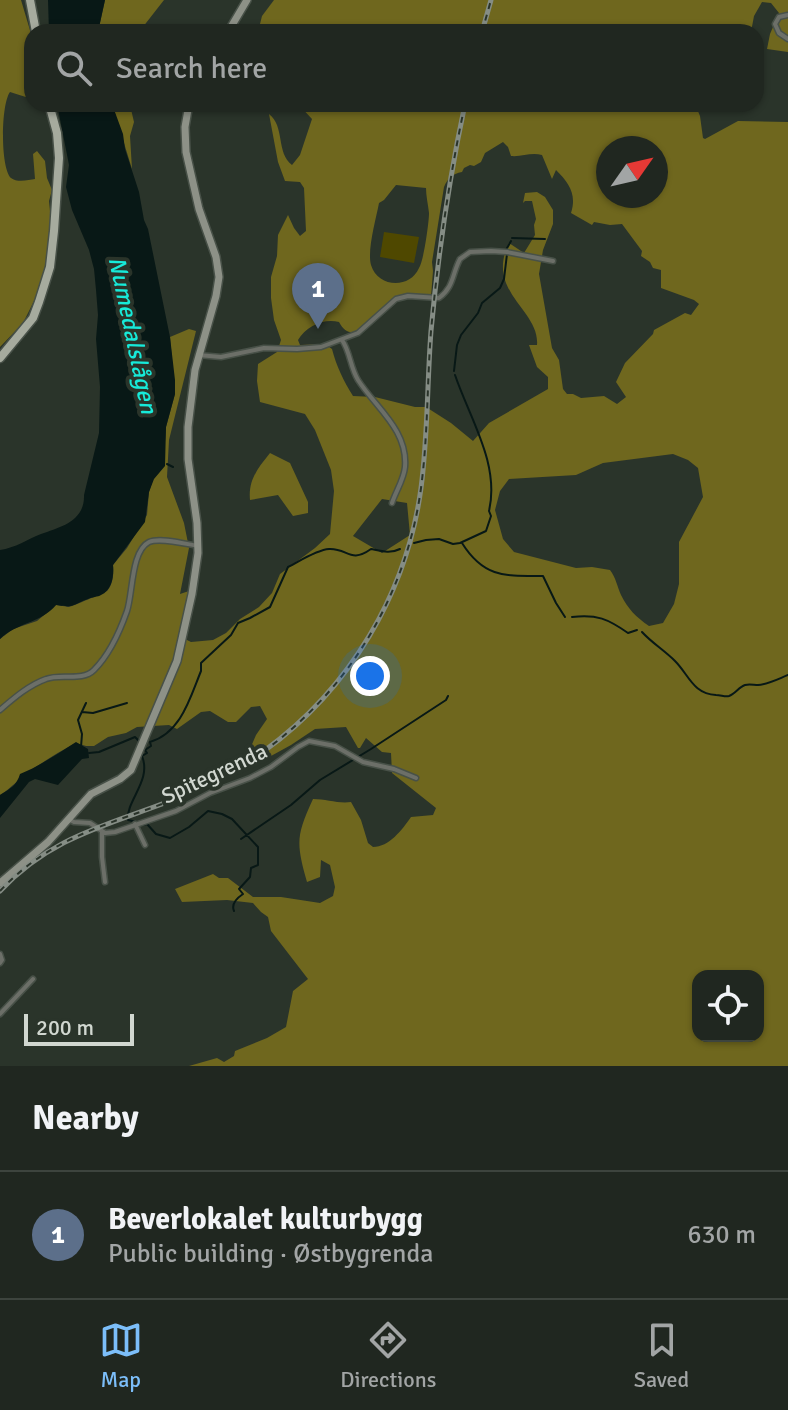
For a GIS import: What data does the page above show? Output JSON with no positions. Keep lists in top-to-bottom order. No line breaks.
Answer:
{"streets":{"street":["Spitegrenda"]},"water":["Numedalslågen"],"scale_bar":"200 m","north":"top right","page":{"search":"Search here","pins":"1","scale":"200 m","heading":"Nearby","list":[{"mark":"1","name":"Beverlokalet kulturbygg","note":"Public building · Østbygrenda","value":"630 m"}],"nav":["Map","Directions","Saved"]}}
